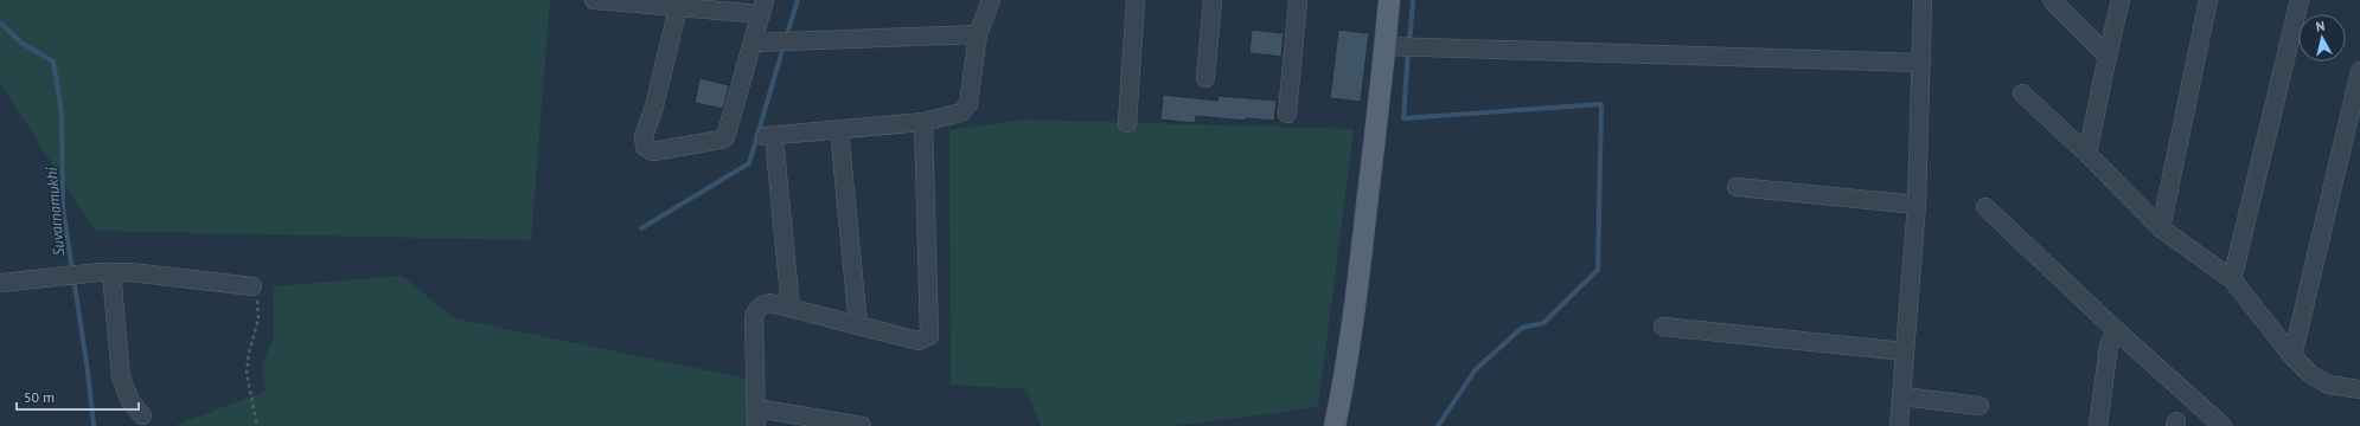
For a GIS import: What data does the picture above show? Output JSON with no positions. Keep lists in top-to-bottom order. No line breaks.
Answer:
{"water":["Suvarnamukhi"],"scale_bar":"50 m","north":"top"}
